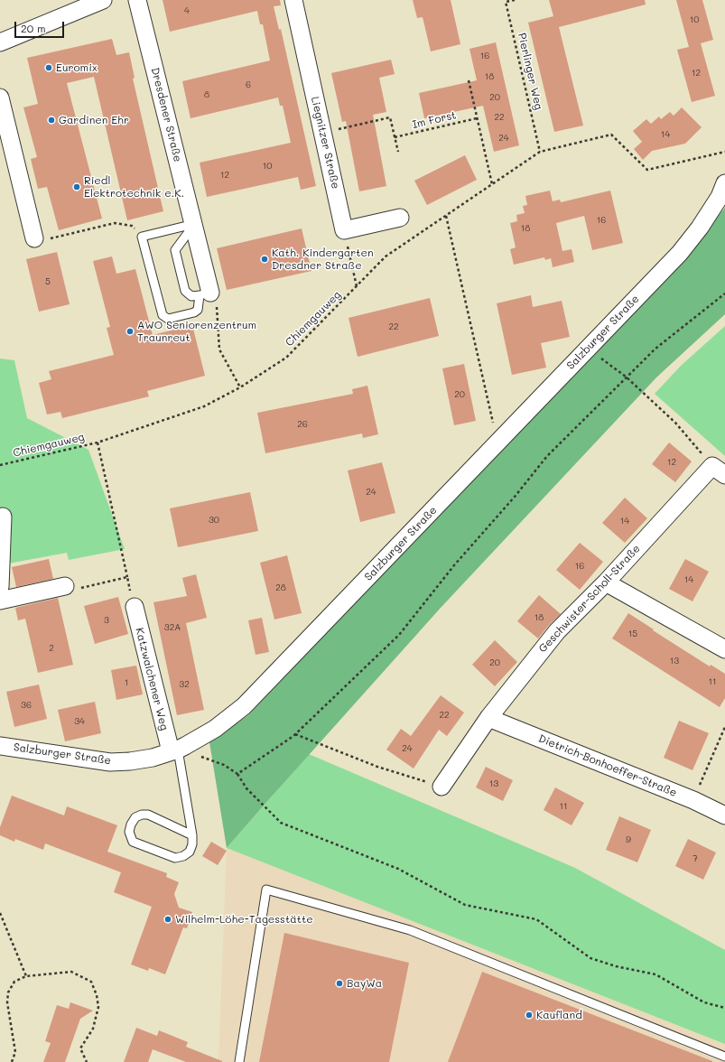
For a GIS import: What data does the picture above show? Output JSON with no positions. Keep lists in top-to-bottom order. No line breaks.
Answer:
{"streets":{"street":["Dresdener Straße","Liegnitzer Straße","Salzburger Straße","Geschwister-Scholl-Straße","Katzwalchener Weg","Dietrich-Bonhoeffer-Straße"],"path":["Pierlinger Weg","Im Forst","Chiemgauweg"]},"crossings":[["Pierlinger Weg","Chiemgauweg"],["Salzburger Straße","Katzwalchener Weg"],["Geschwister-Scholl-Straße","Dietrich-Bonhoeffer-Straße"]],"places":["Euromix","Gardinen Ehr","Riedl Elektrotechnik e.K.","Kath. Kindergarten Dresdner Straße","AWO Seniorenzentrum Traunreut","Wilhelm-Löhe-Tagesstätte","BayWa","Kaufland"],"house_numbers":["4","10","16","12","18","6","8","20","22","14","24","10","12","16","18","5","22","20","26","12","24","30","14","16","14","28","18","3","32A","15","2","13","20","11","1","32","36","22","34","24","13","11","9","7"],"scale_bar":"20 m"}
